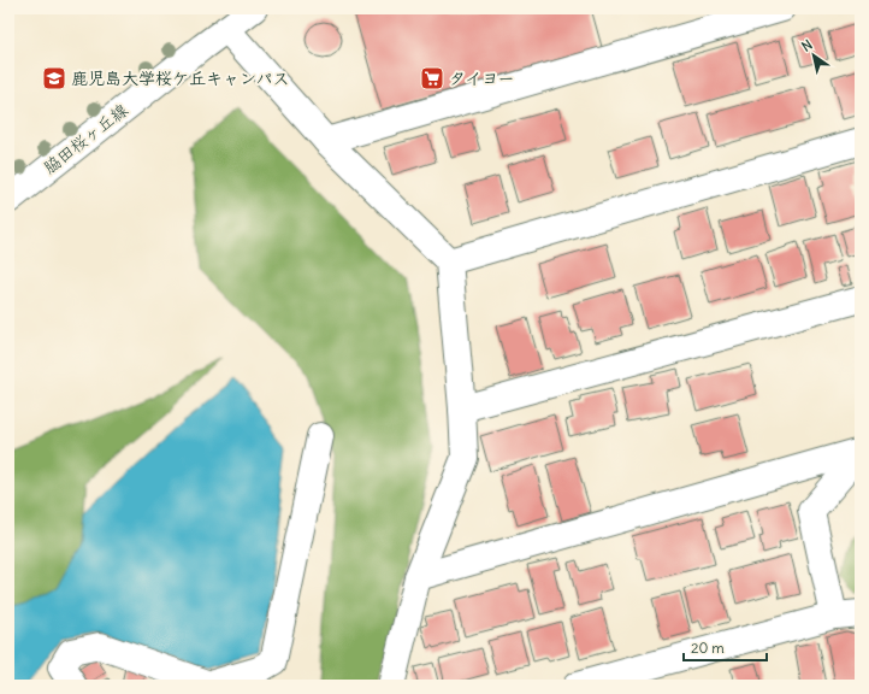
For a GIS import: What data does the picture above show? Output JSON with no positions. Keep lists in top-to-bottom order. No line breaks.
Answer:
{"streets":{"street":["脇田桜ヶ丘線"]},"places":{"school or university":["鹿児島大学桜ケ丘キャンパス"],"supermarket":["タイヨー"]},"scale_bar":"20 m","north":"top left"}
